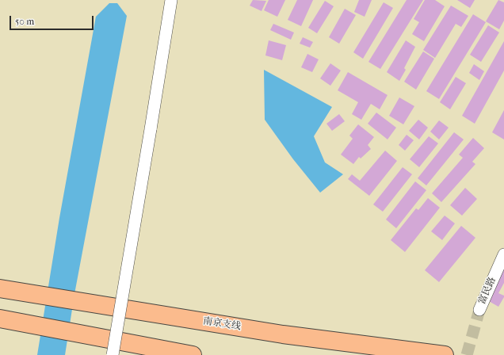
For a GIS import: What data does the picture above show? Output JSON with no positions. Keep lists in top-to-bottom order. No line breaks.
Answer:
{"streets":{"highway":["南京支线"],"street":["富民路"]},"scale_bar":"50 m"}
